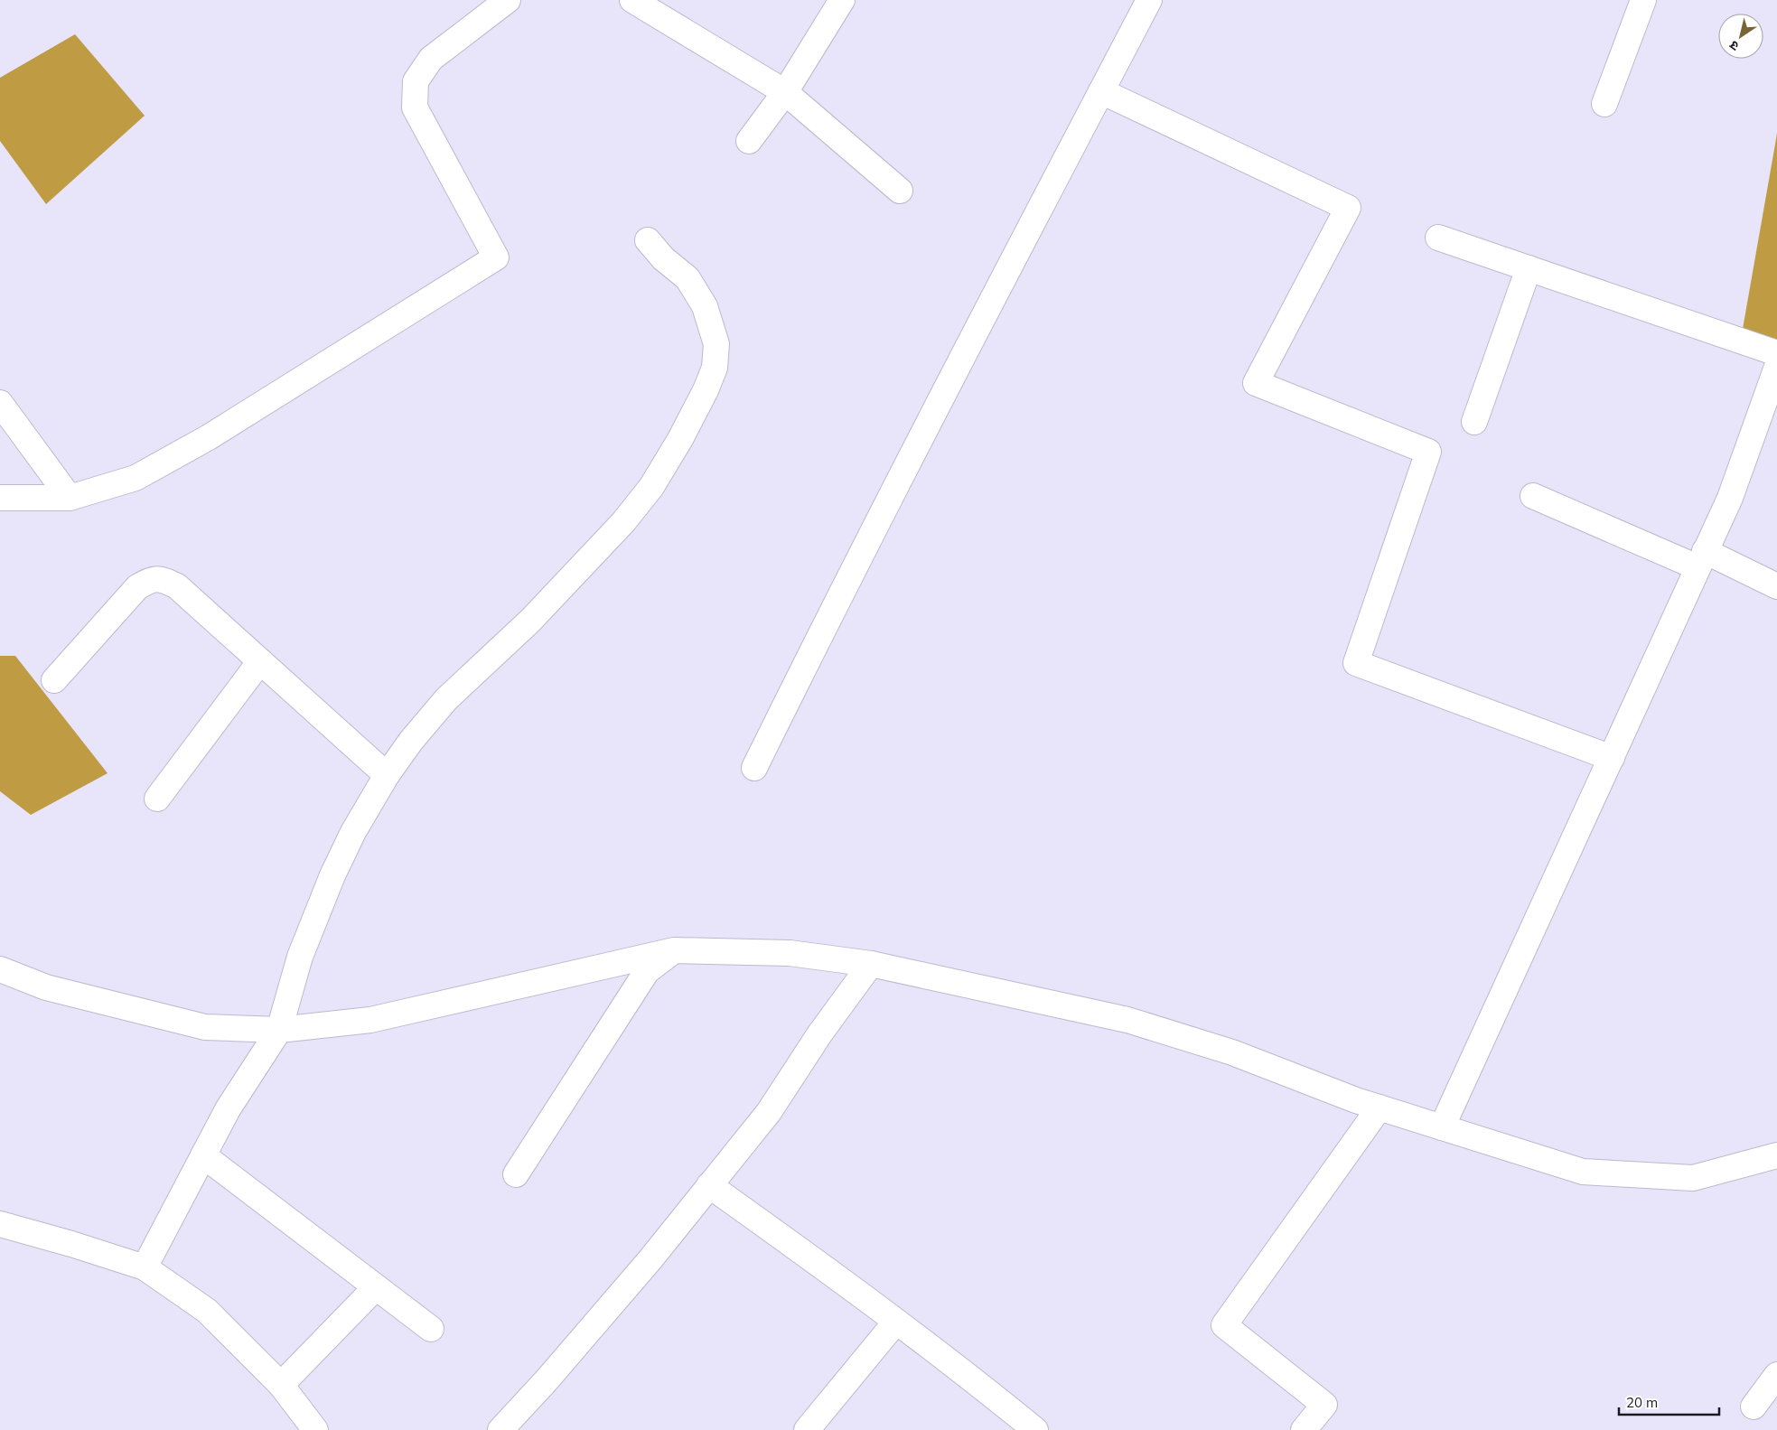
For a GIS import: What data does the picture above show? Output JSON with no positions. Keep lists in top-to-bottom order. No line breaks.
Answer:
{"scale_bar":"20 m","north":"bottom left"}
